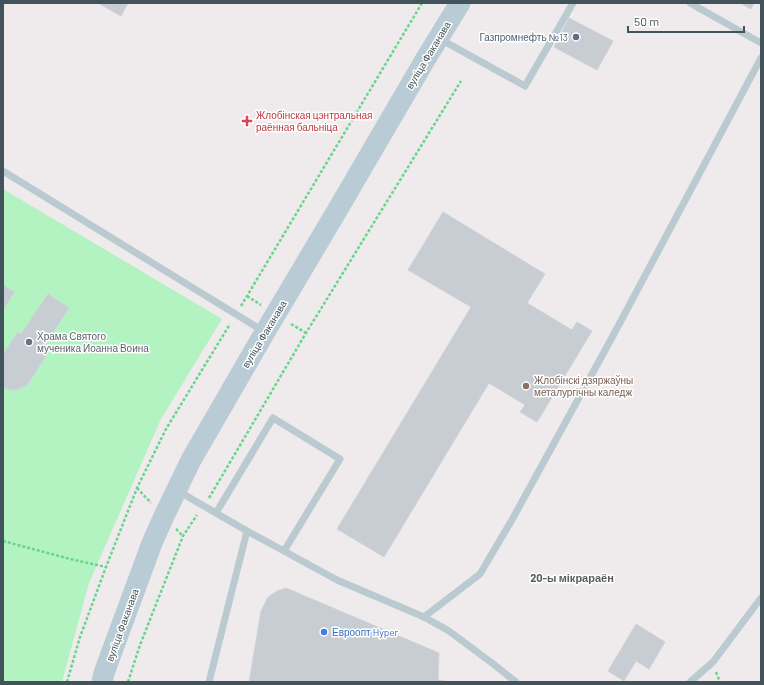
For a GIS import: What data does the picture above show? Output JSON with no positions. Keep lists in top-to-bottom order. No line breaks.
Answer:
{"streets":{"main road":["вуліца Факанава"]},"districts":["20-ы мікрараён"],"places":{"other":["Газпромнефть №13","Храма Святого мученика Иоанна Воина","Жлобінскі дзяржаўны металургічны каледж","Евроопт Hyper"],"health":["Жлобінская цэнтральная раённая бальніца"]},"scale_bar":"50 m"}
